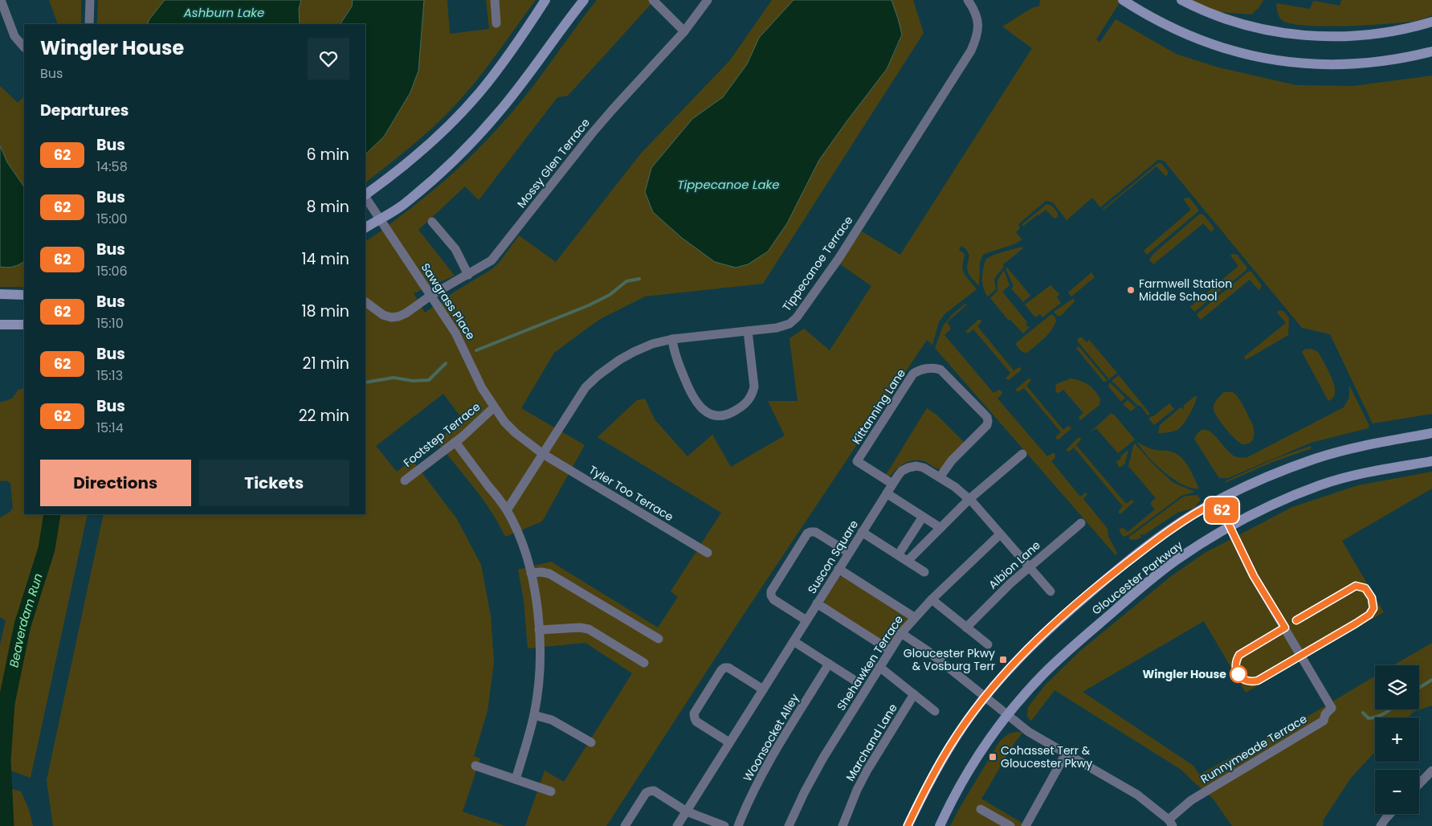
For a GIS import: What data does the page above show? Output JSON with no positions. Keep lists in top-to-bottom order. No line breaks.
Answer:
{"streets":{"main road":["Gloucester Parkway"],"street":["Mossy Glen Terrace","Tippecanoe Terrace","Sawgrass Place","Kittanning Lane","Footstep Terrace","Tyler Too Terrace","Suscon Square","Albion Lane","Shehawken Terrace","Woonsocket Alley","Marchand Lane","Runnymeade Terrace"]},"crossings":[["Mossy Glen Terrace","Sawgrass Place"],["Tippecanoe Terrace","Sawgrass Place"],["Tippecanoe Terrace","Tyler Too Terrace"],["Sawgrass Place","Footstep Terrace"],["Sawgrass Place","Tyler Too Terrace"],["Kittanning Lane","Suscon Square"],["Suscon Square","Albion Lane"],["Suscon Square","Shehawken Terrace"],["Gloucester Parkway","Runnymeade Terrace"]],"water":["Ashburn Lake","Tippecanoe Lake","Beaverdam Run"],"places":{"other":["Farmwell Station Middle School","Wingler House"],"transit":["Gloucester Pkwy & Vosburg Terr","Cohasset Terr & Gloucester Pkwy"]},"lines":["bus line 62"],"page":{"on_map":"62","heading":[["Wingler House","Bus"],"Departures"],"list":[{"mark":"62","name":"Bus","note":"14:58","value":"6 min"},{"mark":"62","name":"Bus","note":"15:00","value":"8 min"},{"mark":"62","name":"Bus","note":"15:06","value":"14 min"},{"mark":"62","name":"Bus","note":"15:10","value":"18 min"},{"mark":"62","name":"Bus","note":"15:13","value":"21 min"},{"mark":"62","name":"Bus","note":"15:14","value":"22 min"}],"buttons":["Directions","Tickets"],"map_buttons":["+","−"]}}
